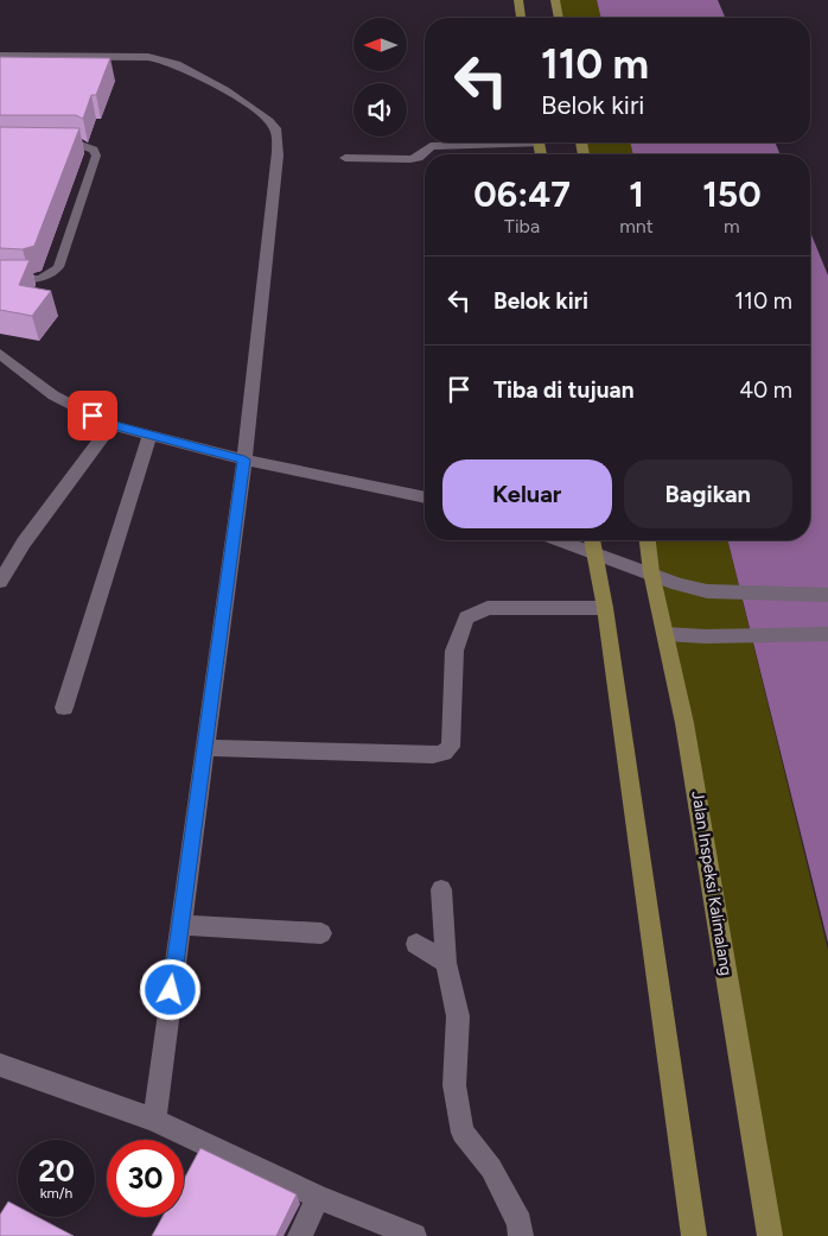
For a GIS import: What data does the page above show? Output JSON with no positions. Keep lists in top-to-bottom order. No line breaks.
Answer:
{"streets":{"main road":["Jalan Inspeksi Kalimalang"]},"north":"left","page":{"turn":["110 m","Belok kiri"],"eta":["06:47","Tiba","1","mnt","150","m"],"list":[{"name":"Belok kiri","value":"110 m"},{"name":"Tiba di tujuan","value":"40 m"}],"buttons":["Keluar","Bagikan"],"speed":"20 km/h","limit":"30"}}
